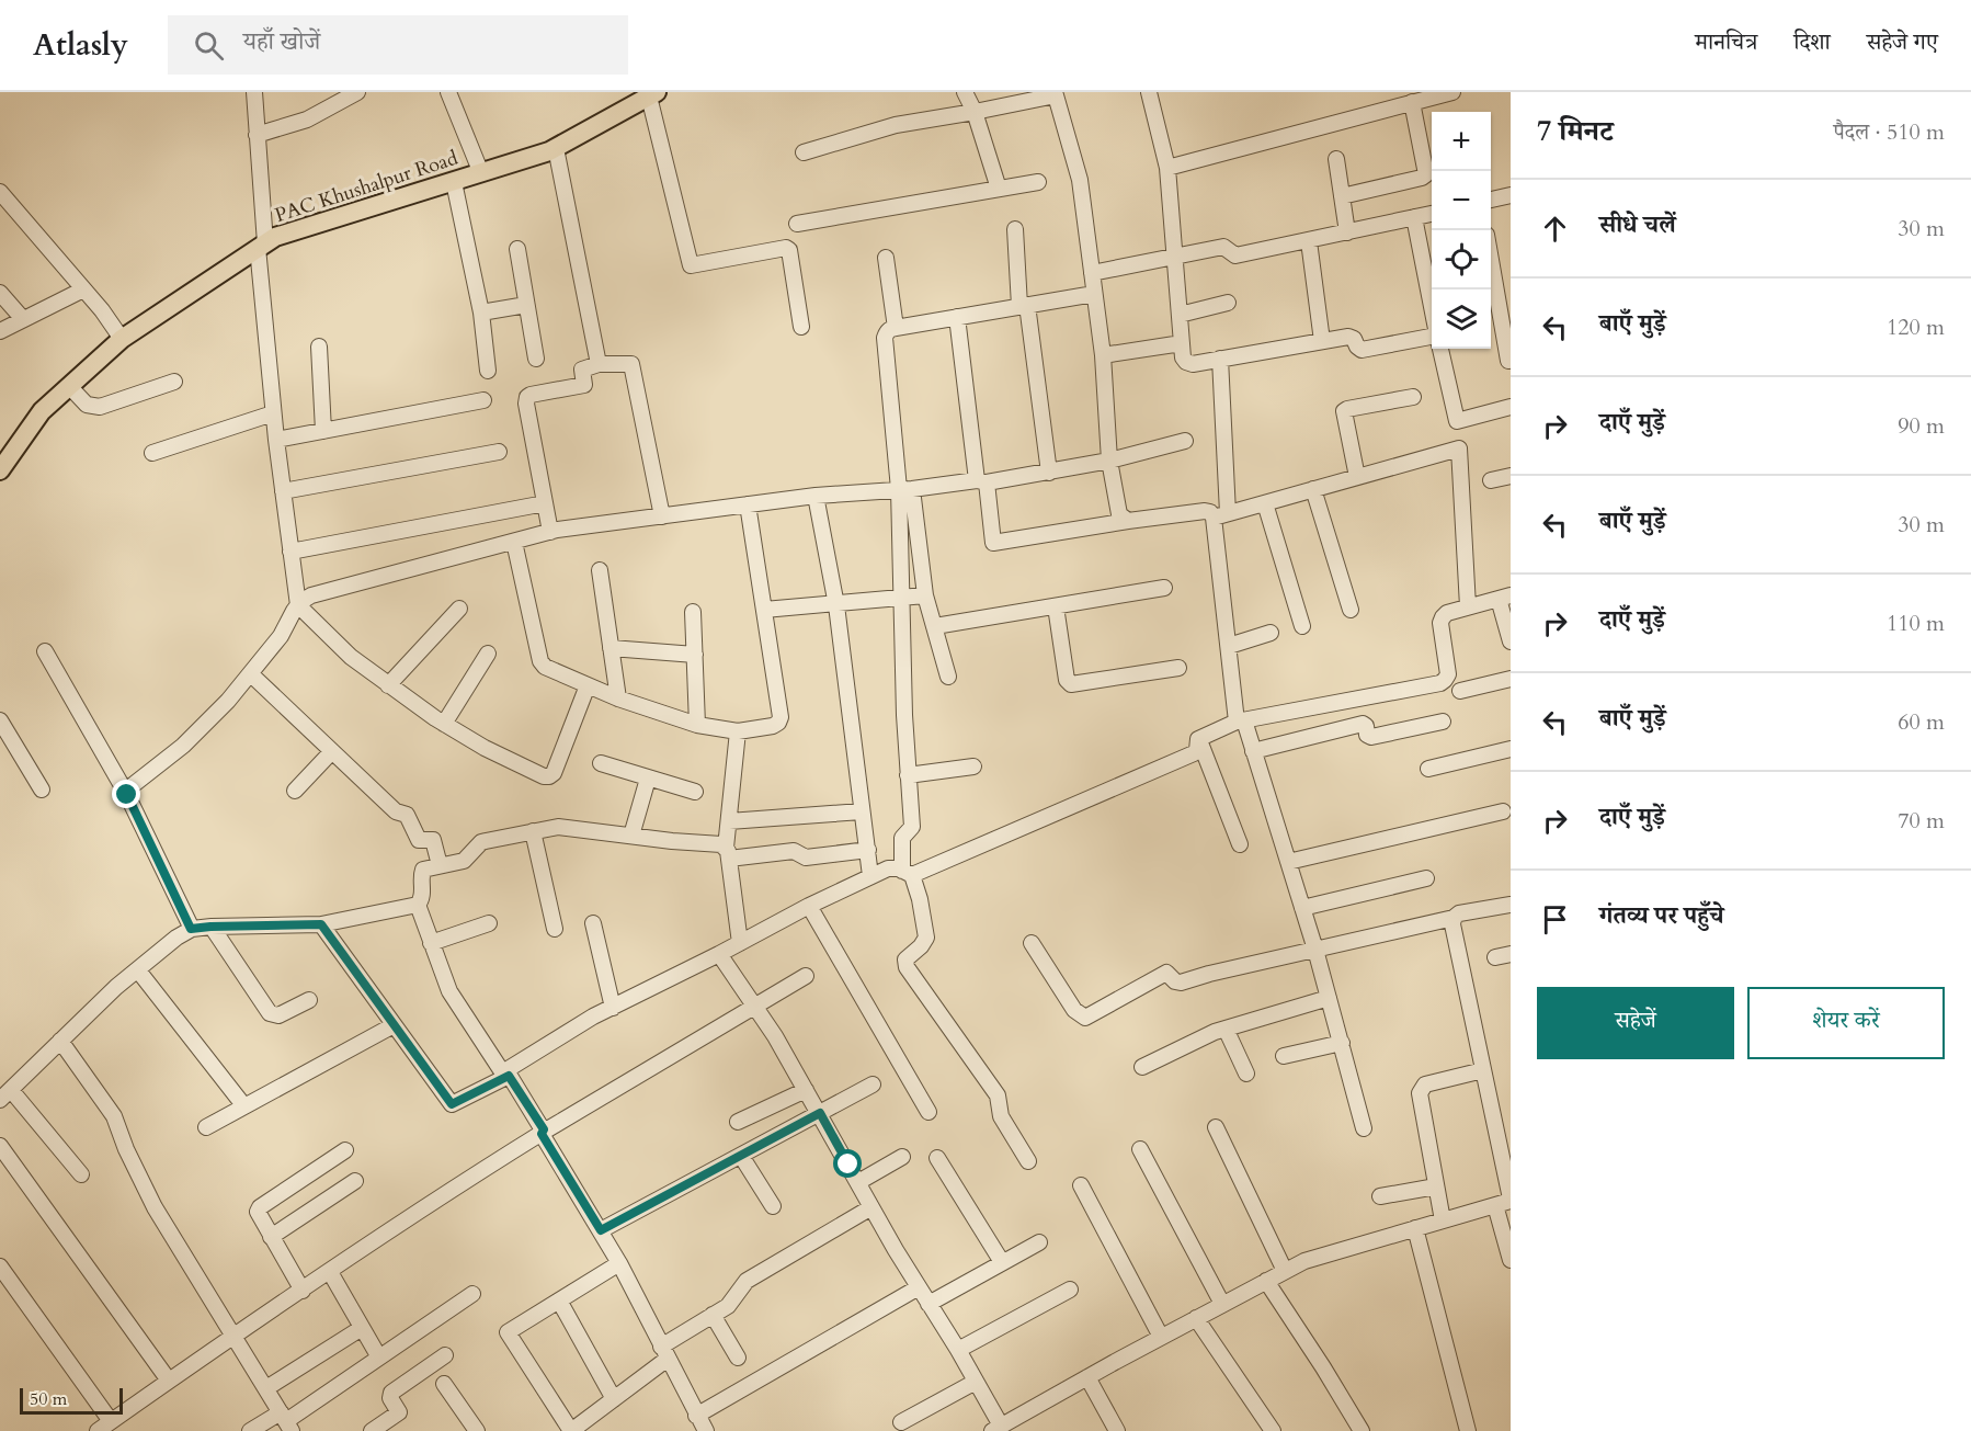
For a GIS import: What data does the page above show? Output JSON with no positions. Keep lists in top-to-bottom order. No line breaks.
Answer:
{"streets":{"main road":["PAC Khushalpur Road"]},"scale_bar":"50 m","page":{"header":"Atlasly","search":"यहाँ खोजें","nav":["मानचित्र","दिशा","सहेजे गए"],"heading":["7 मिनट","पैदल · 510 m"],"map_buttons":["+","−"],"list":[["सीधे चलें","30 m"],["बाएँ मुड़ें","120 m"],["दाएँ मुड़ें","90 m"],["बाएँ मुड़ें","30 m"],["दाएँ मुड़ें","110 m"],["बाएँ मुड़ें","60 m"],["दाएँ मुड़ें","70 m"],"गंतव्य पर पहुँचे"],"buttons":["सहेजें","शेयर करें"],"scale":"50 m"}}
